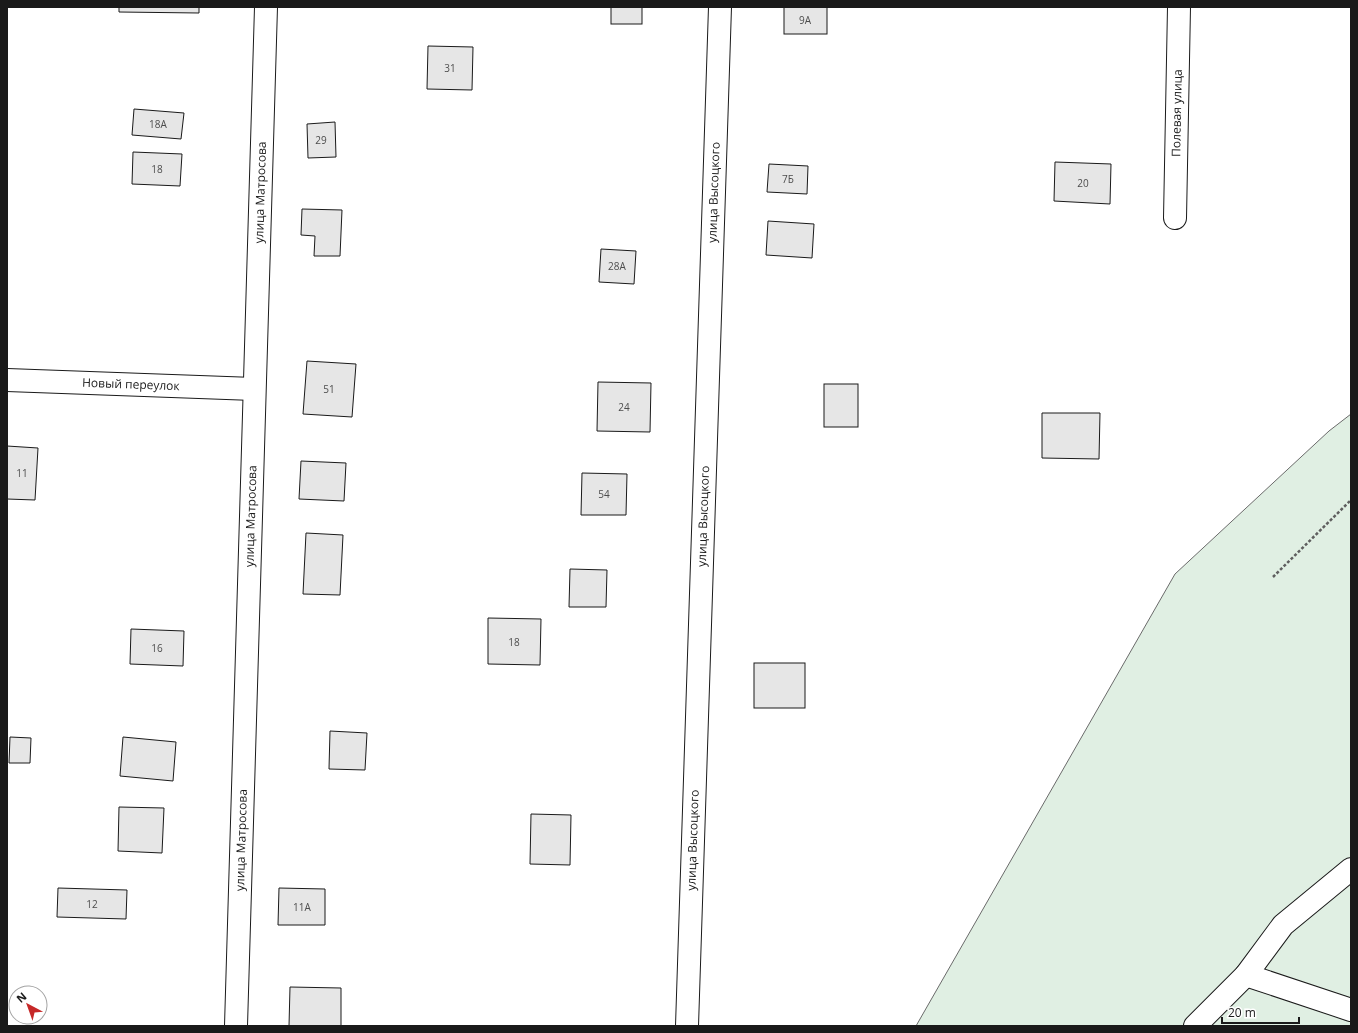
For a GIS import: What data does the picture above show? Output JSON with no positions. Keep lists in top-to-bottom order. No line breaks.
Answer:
{"streets":{"street":["Полевая улица","улица Матросова","улица Высоцкого","Новый переулок"]},"crossings":[["улица Матросова","Новый переулок"]],"house_numbers":["9А","31","18А","29","18","7Б","20","28А","51","24","11","54","18","16","12","11А"],"scale_bar":"20 m","north":"top left"}
